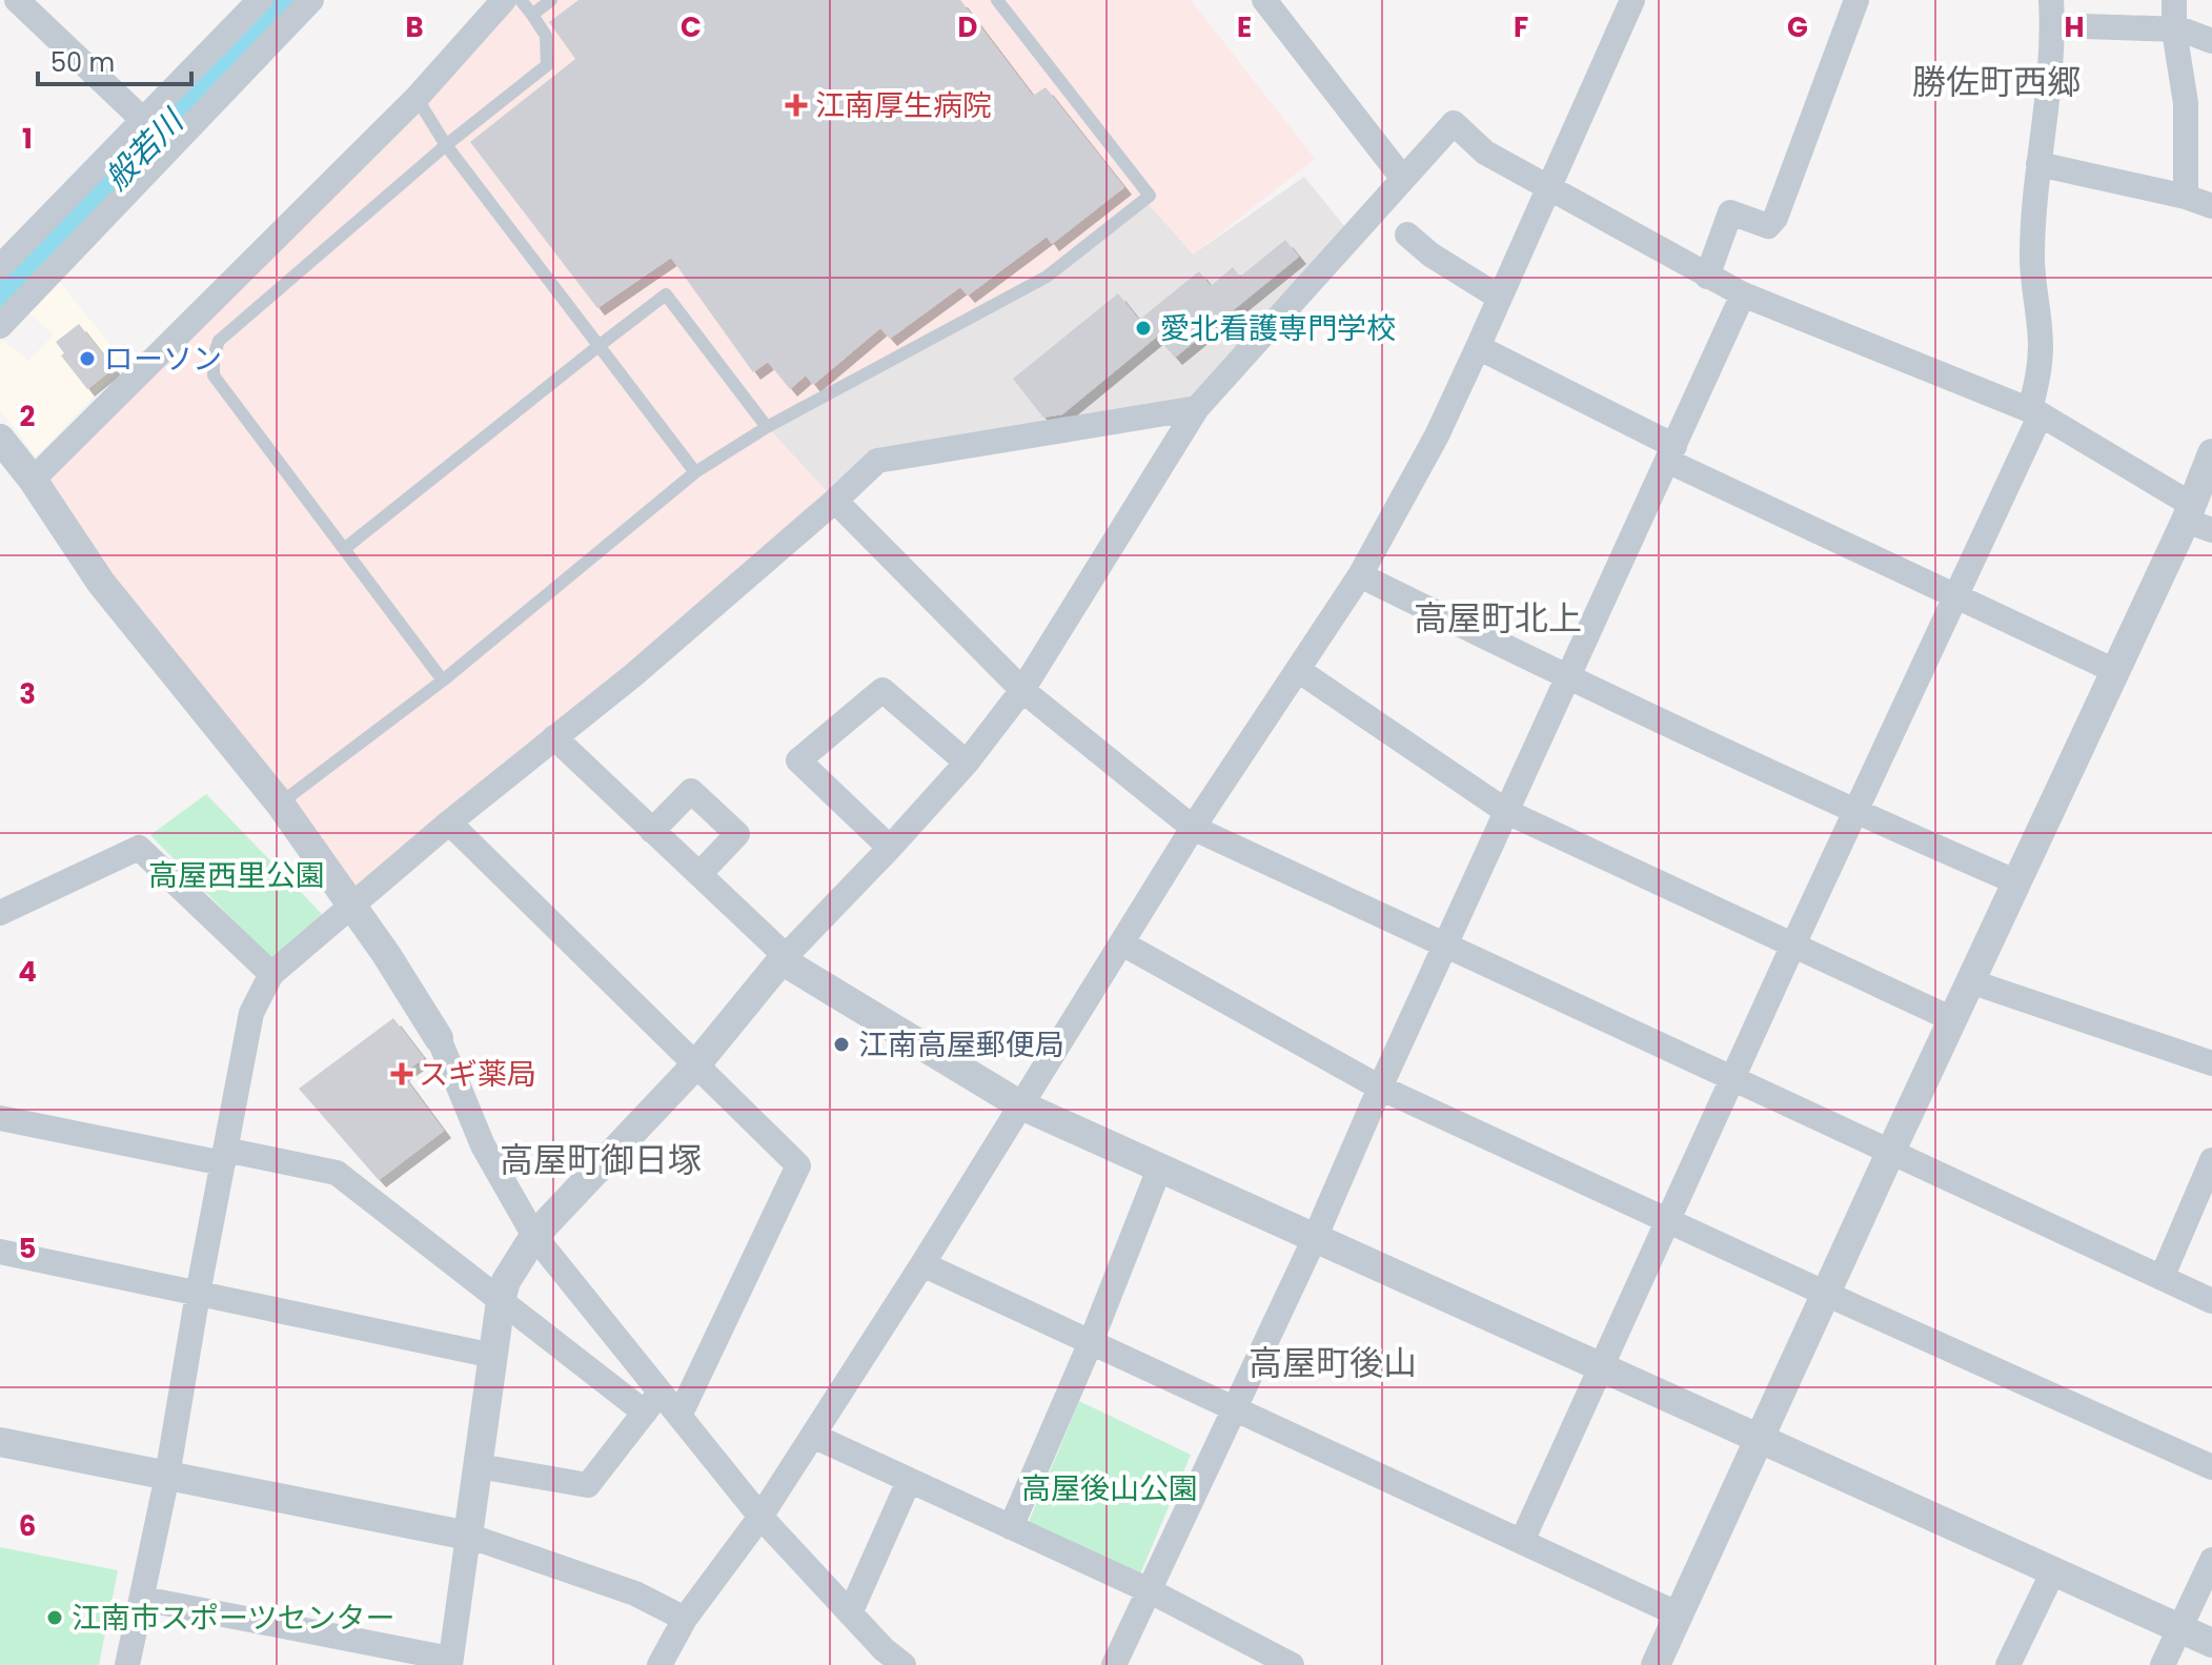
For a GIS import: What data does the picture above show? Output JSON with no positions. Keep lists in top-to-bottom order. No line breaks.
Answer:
{"districts":["勝佐町西郷","高屋町北上","高屋町御日塚","高屋町後山"],"water":["般若川"],"parks":["高屋西里公園","高屋後山公園"],"places":{"health":["江南厚生病院","スギ薬局"],"other":["愛北看護専門学校","ローソン","江南高屋郵便局","江南市スポーツセンター"]},"scale_bar":"50 m","grid":{"columns":["B","C","D","E","F","G","H"],"rows":["1","2","3","4","5","6"]}}
